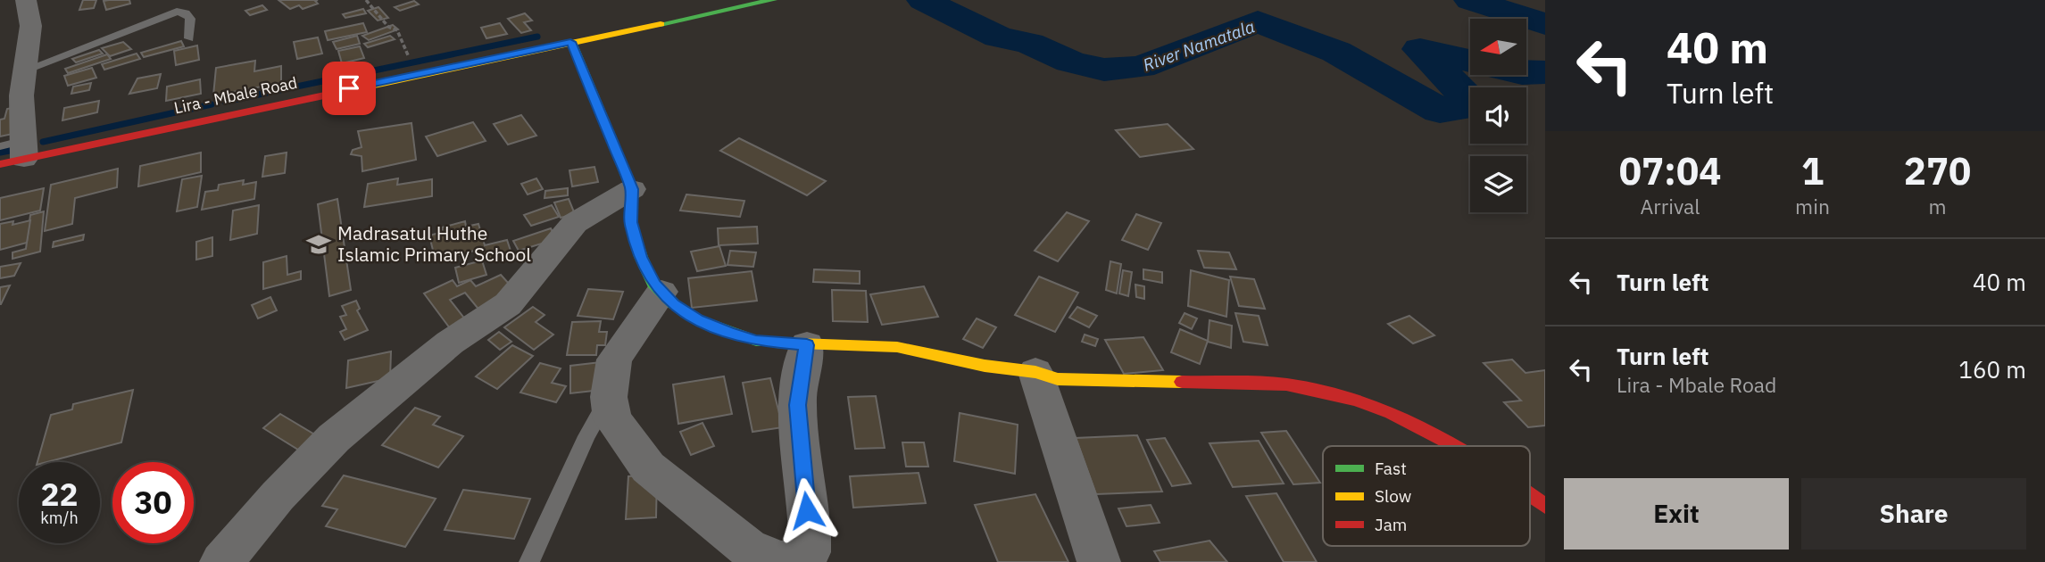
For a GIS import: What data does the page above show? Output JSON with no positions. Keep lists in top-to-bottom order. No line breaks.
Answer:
{"streets":{"street":["Lira - Mbale Road"]},"water":["River Namatala"],"places":{"school or university":["Madrasatul Huthe Islamic Primary School"]},"legend":["Fast","Slow","Jam"],"north":"left","page":{"turn":["40 m","Turn left"],"eta":["07:04","Arrival","1","min","270","m"],"list":[{"name":"Turn left","value":"40 m"},{"name":"Turn left","note":"Lira - Mbale Road","value":"160 m"}],"speed":"22 km/h","limit":"30","buttons":["Exit","Share"]}}
